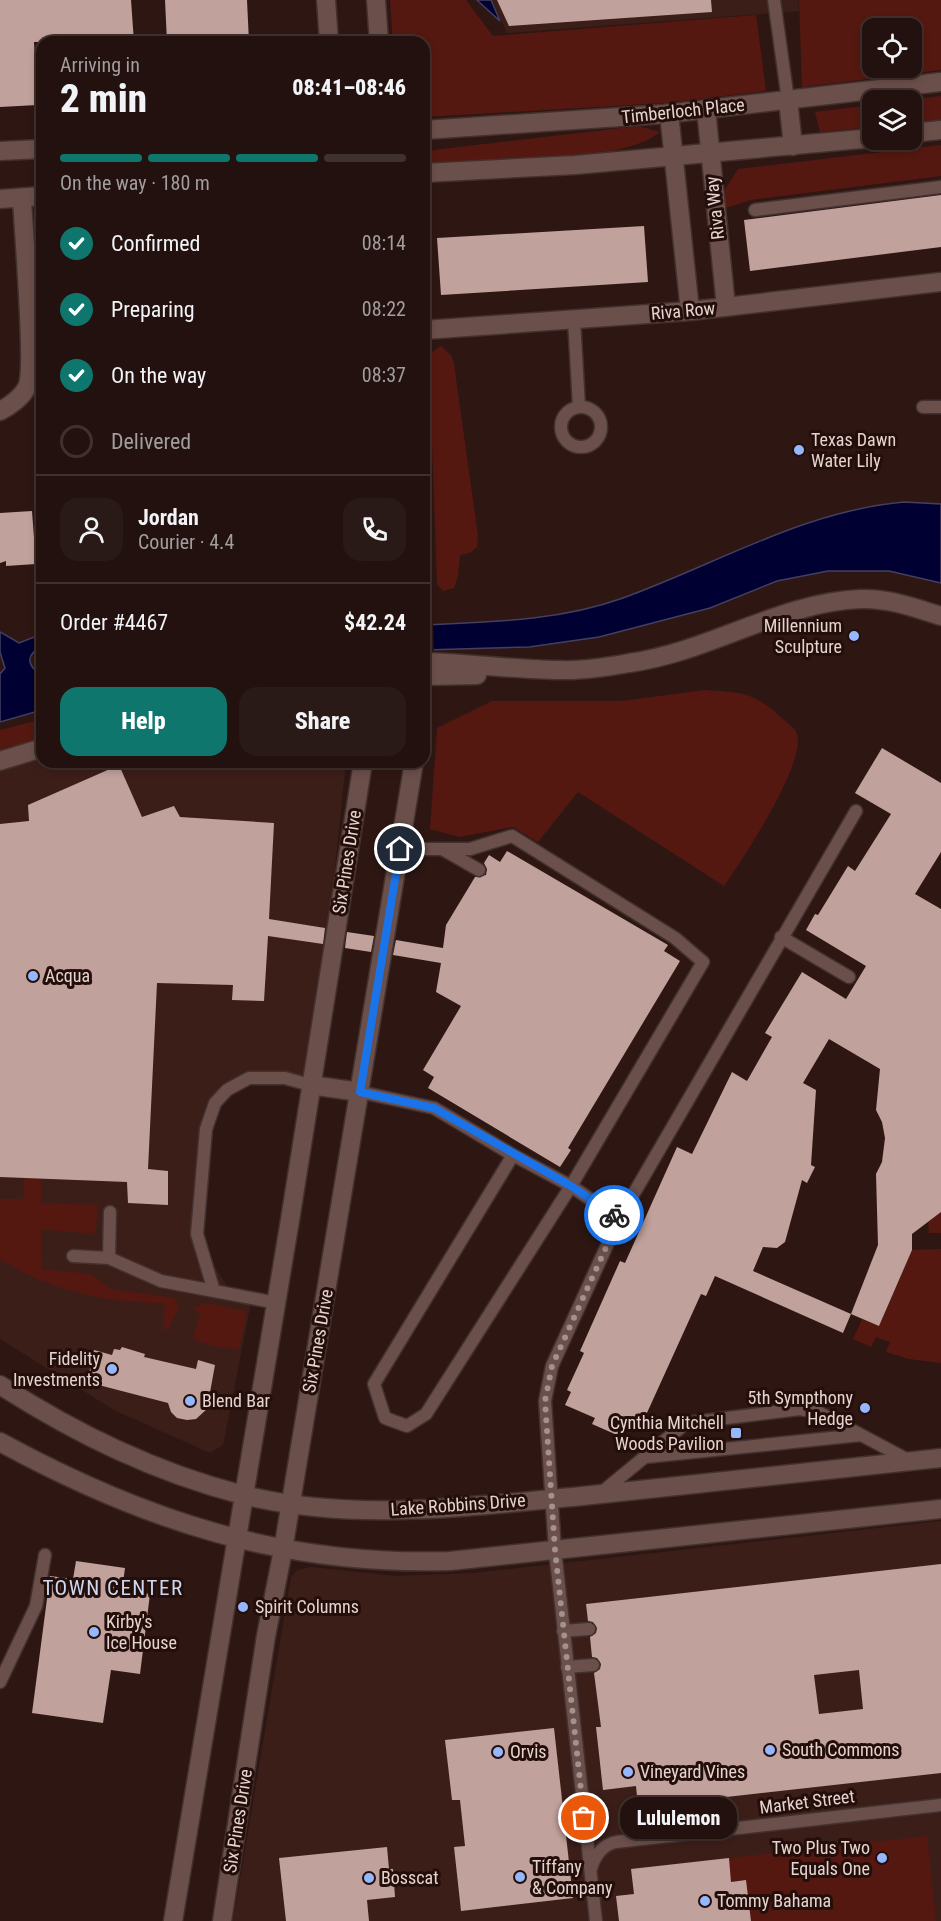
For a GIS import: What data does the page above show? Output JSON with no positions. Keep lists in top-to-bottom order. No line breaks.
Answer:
{"streets":{"street":["Timberloch Place","Riva Way","Riva Row","Six Pines Drive","Lake Robbins Drive"],"lane":["Market Street"]},"crossings":[["Timberloch Place","Riva Way"],["Riva Way","Riva Row"],["Six Pines Drive","Lake Robbins Drive"]],"districts":["TOWN CENTER"],"places":{"other":["Texas Dawn Water Lily","Millennium Sculpture","Acqua","Fidelity Investments","Blend Bar","5th Sympthony Hedge","Spirit Columns","Kirby's Ice House","South Commons","Orvis","Vineyard Vines","Lululemon","Two Plus Two Equals One","Tiffany & Company","Bosscat","Tommy Bahama"],"transit":["Cynthia Mitchell Woods Pavilion"]},"page":{"heading":["2 min","Arriving in","08:41–08:46"],"panel":["Jordan","Courier · 4.4","Order #4467","$42.24"],"bar":"On the way · 180 m","list":[["Confirmed","08:14"],["Preparing","08:22"],["On the way","08:37"],"Delivered"],"buttons":["Help","Share"],"bubble":"Lululemon"}}
